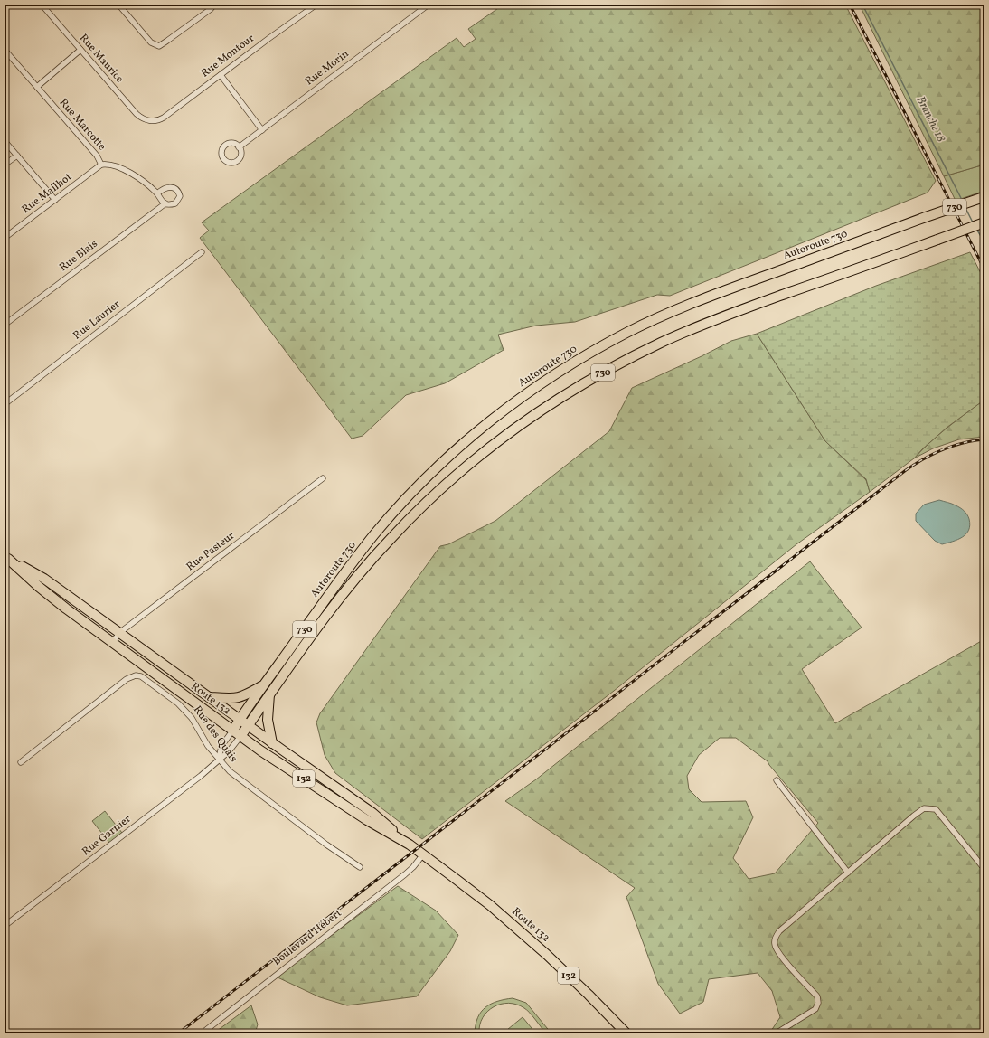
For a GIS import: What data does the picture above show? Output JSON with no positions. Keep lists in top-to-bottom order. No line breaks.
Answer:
{"streets":{"highway":["730","Autoroute 730","Route 132","132"],"street":["Rue Montour","Rue Maurice","Rue Morin","Rue Marcotte","Rue Mailhot","Rue Blais","Rue Laurier","Rue Pasteur","Rue des Quais","Rue Garnier","Boulevard Hébert"]},"crossings":[["Rue Montour","Rue Maurice"],["Rue Marcotte","Rue Mailhot"],["Rue Marcotte","Rue Blais"],["Autoroute 730","Route 132"],["Autoroute 730","Rue Garnier"],["Rue Pasteur","Route 132"],["Route 132","Rue Garnier"],["Route 132","Boulevard Hébert"],["Rue des Quais","Rue Garnier"]],"water":["Branche 18"]}
